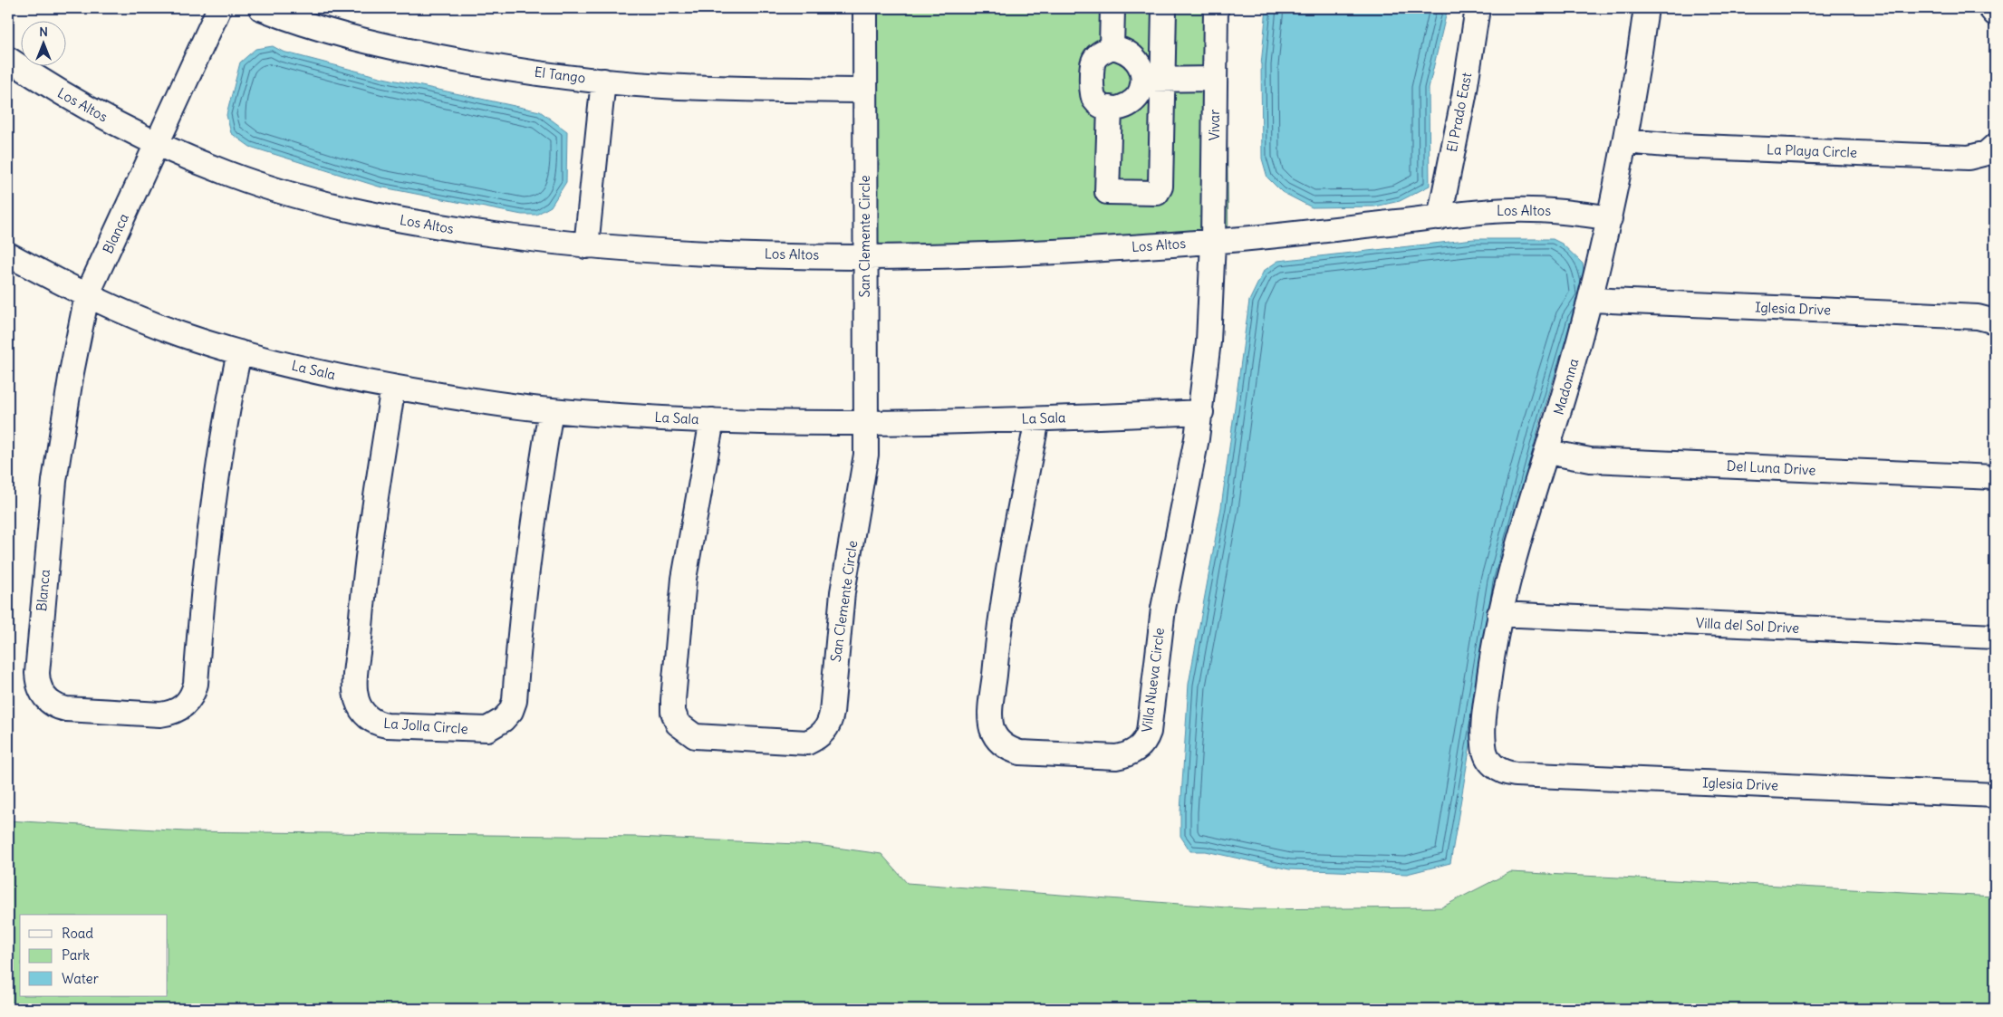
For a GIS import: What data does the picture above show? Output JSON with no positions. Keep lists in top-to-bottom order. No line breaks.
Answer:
{"streets":{"street":["El Tango","Los Altos","El Prado East","Vivar","La Playa Circle","Blanca","San Clemente Circle","Iglesia Drive","La Sala","Madonna","Del Luna Drive","Villa del Sol Drive","Villa Nueva Circle","La Jolla Circle"]},"crossings":[["El Tango","San Clemente Circle"],["Los Altos","El Prado East"],["Los Altos","Vivar"],["Los Altos","Blanca"],["Los Altos","San Clemente Circle"],["Los Altos","Madonna"],["La Playa Circle","Madonna"],["Blanca","La Sala"],["San Clemente Circle","La Sala"],["Iglesia Drive","Madonna"],["La Sala","Villa Nueva Circle"],["La Sala","La Jolla Circle"],["Madonna","Del Luna Drive"],["Madonna","Villa del Sol Drive"]],"legend":["Road","Park","Water"],"north":"top"}
